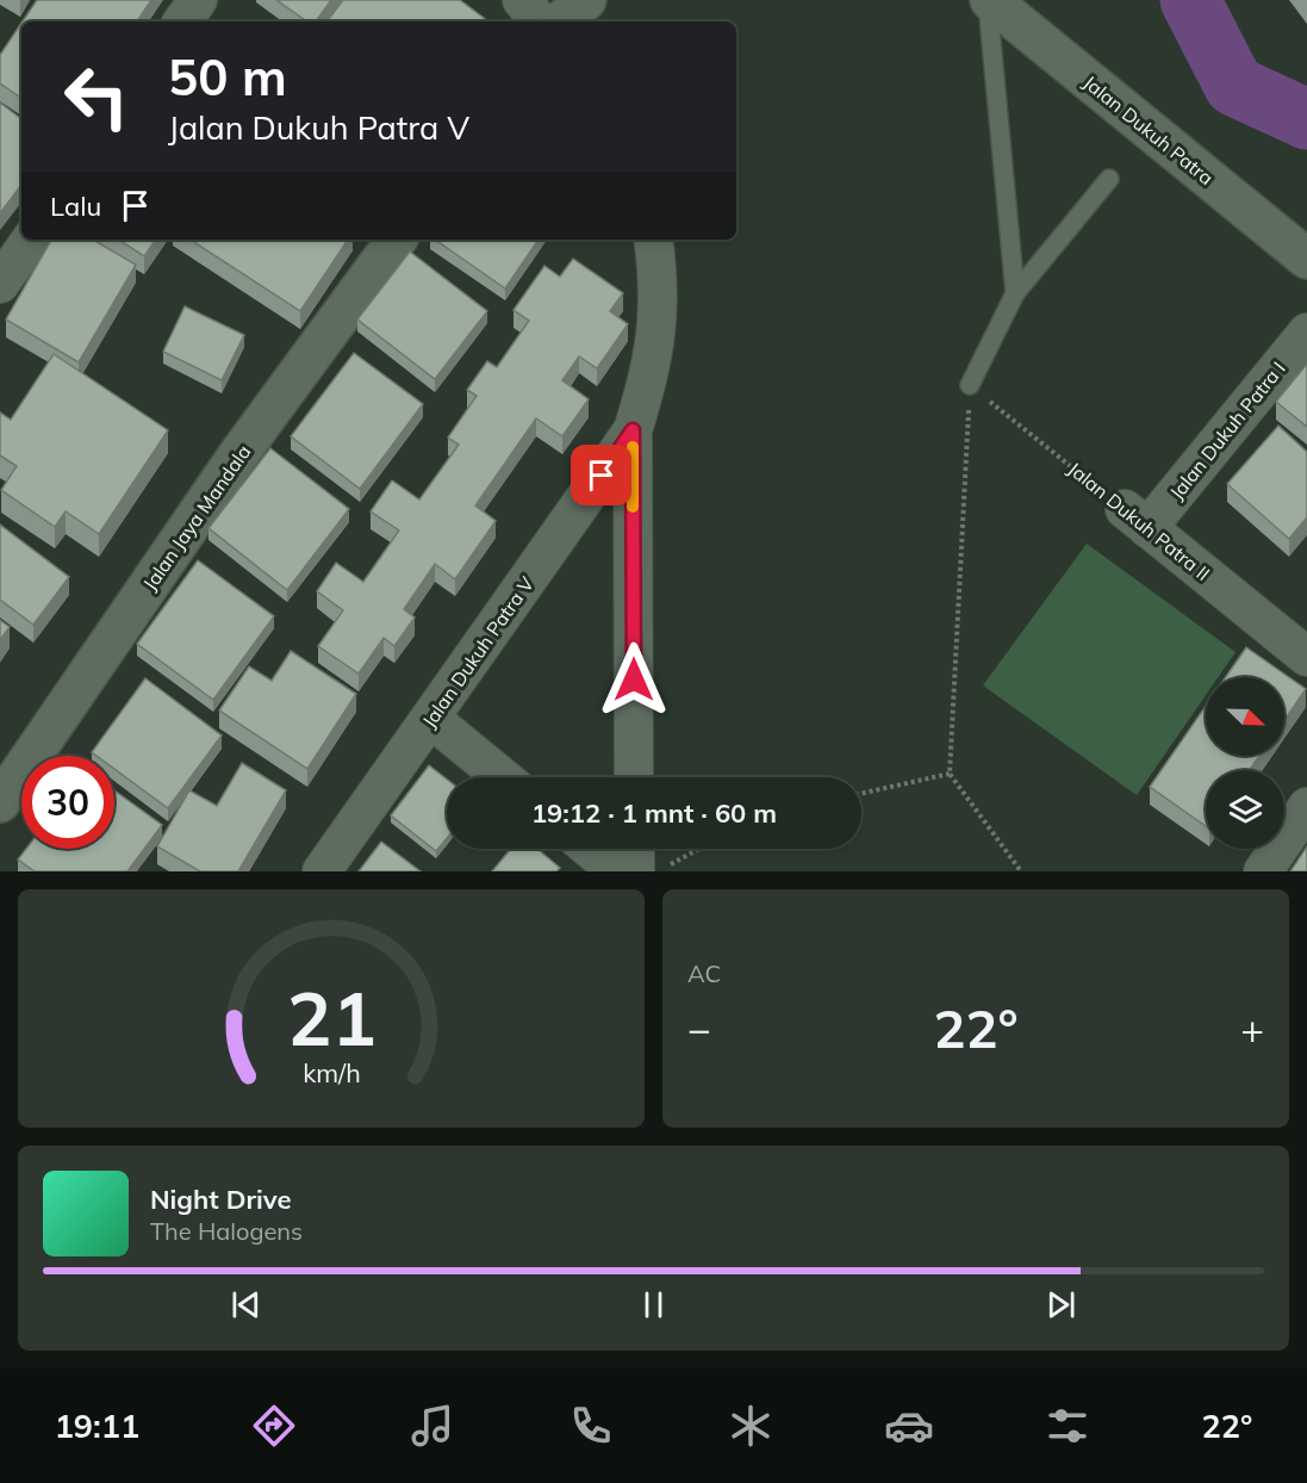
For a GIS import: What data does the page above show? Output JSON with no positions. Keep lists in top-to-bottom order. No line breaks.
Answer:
{"streets":{"street":["Jalan Dukuh Patra","Jalan Dukuh Patra I","Jalan Jaya Mandala","Jalan Dukuh Patra II","Jalan Dukuh Patra V"]},"crossings":[["Jalan Dukuh Patra I","Jalan Dukuh Patra II"]],"north":"bottom right","page":{"turn":["50 m","Jalan Dukuh Patra V"],"then":"Lalu","limit":"30","trip":"19:12 · 1 mnt · 60 m","tile":"AC","heat":["−","22°","+"],"song":["Night Drive","The Halogens"],"tabs":["19:11","22°"],"gauge":["21","km/h"]}}
